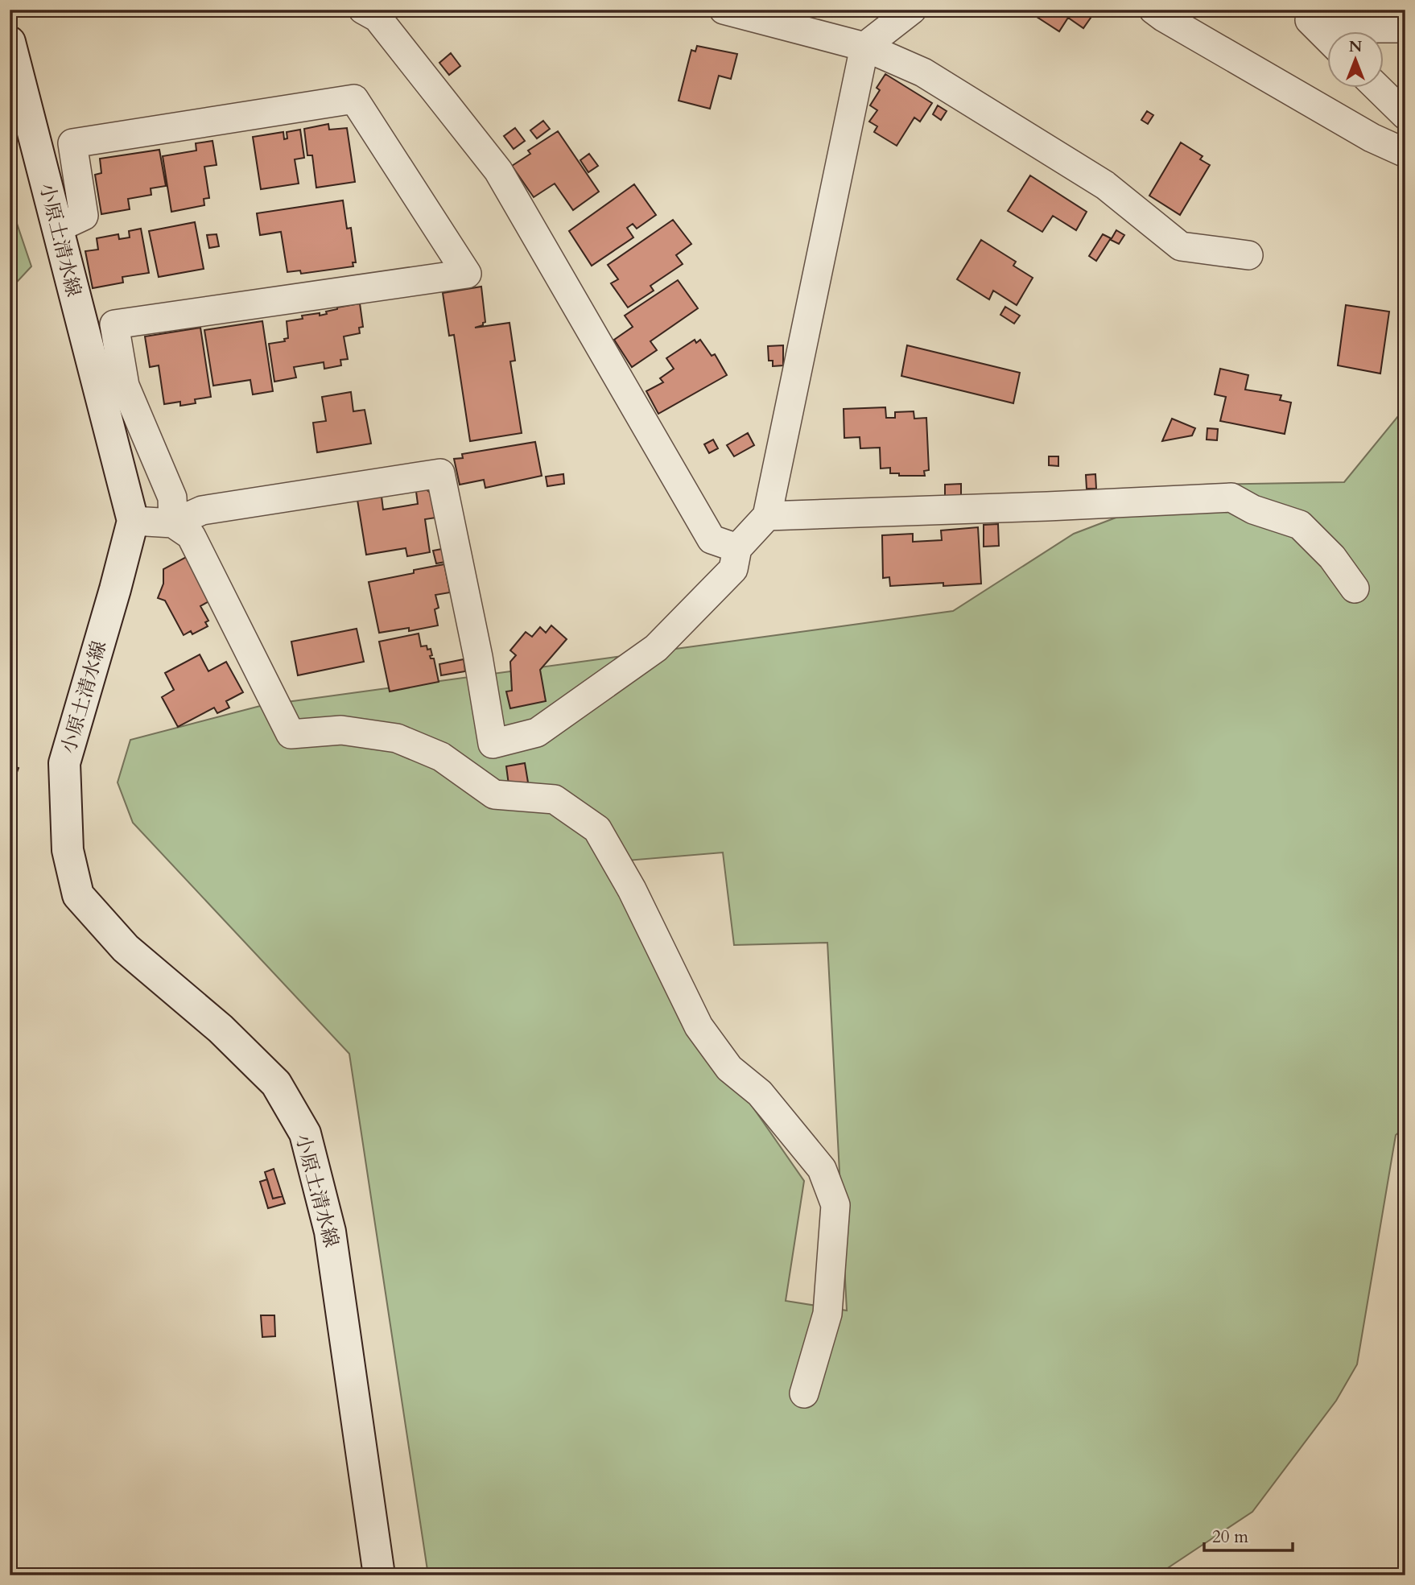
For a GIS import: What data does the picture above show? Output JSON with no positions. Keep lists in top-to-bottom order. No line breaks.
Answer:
{"streets":{"main road":["小原土清水線"]},"scale_bar":"20 m","north":"top"}
